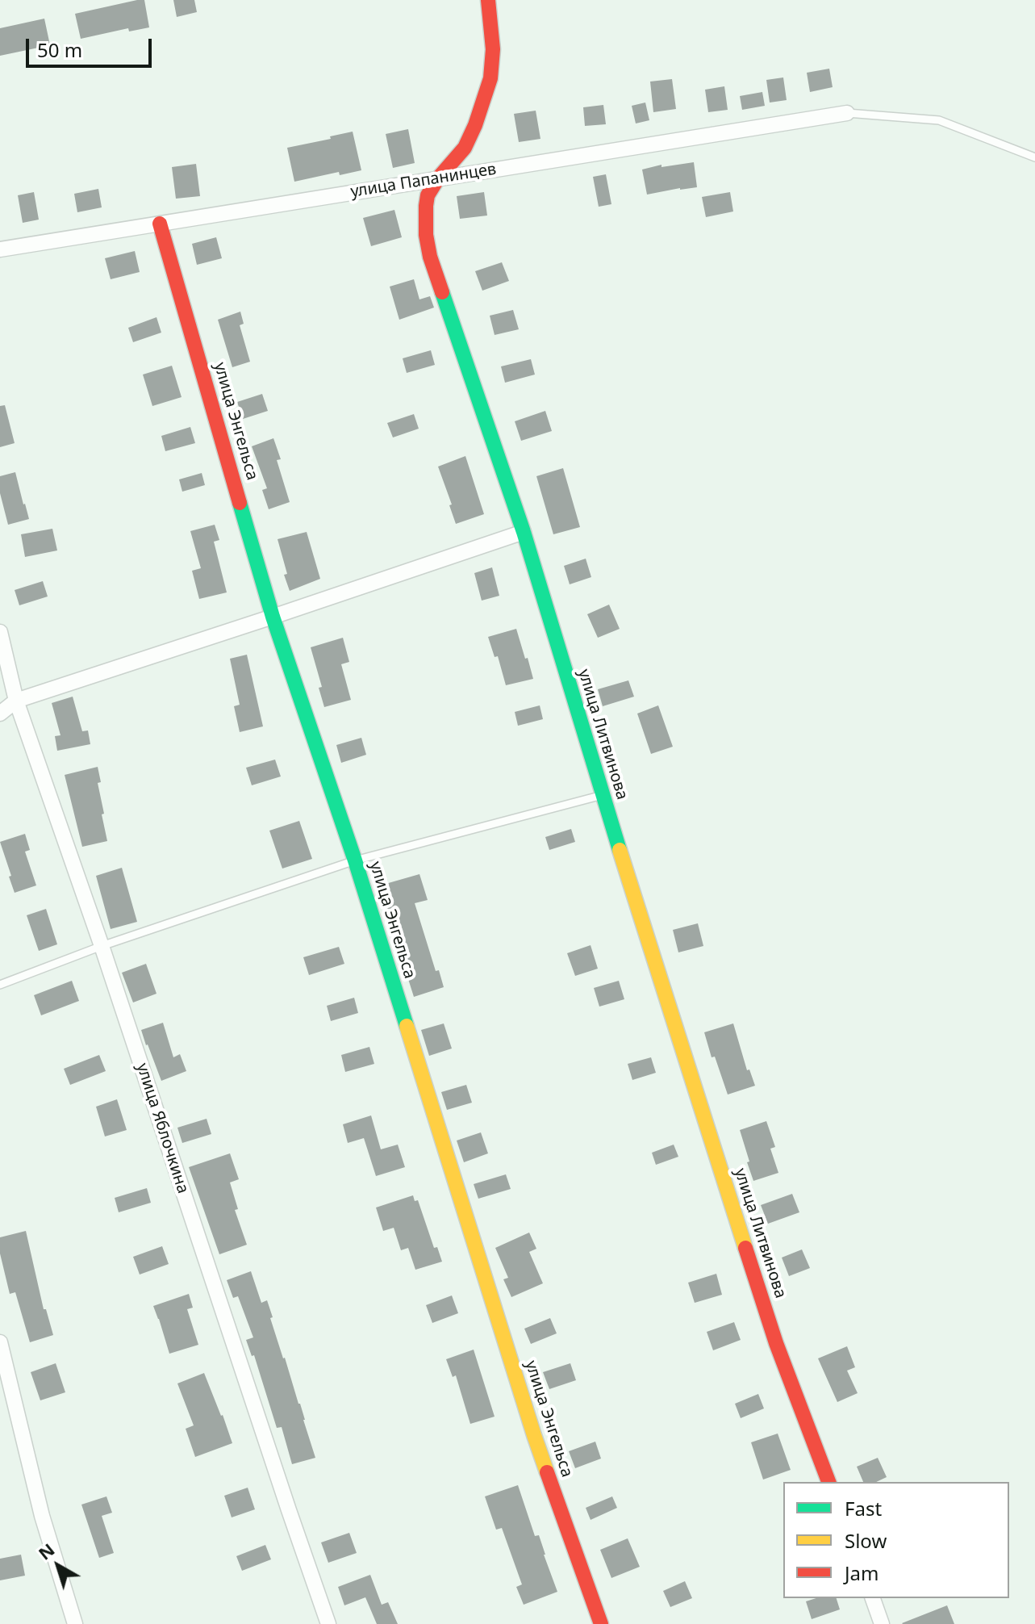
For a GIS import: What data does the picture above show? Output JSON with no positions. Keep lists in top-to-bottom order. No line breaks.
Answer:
{"streets":{"street":["улица Папанинцев","улица Энгельса","улица Литвинова","улица Яблочкина"]},"crossings":[["улица Папанинцев","улица Энгельса"],["улица Папанинцев","улица Литвинова"]],"legend":["Fast","Slow","Jam"],"scale_bar":"50 m","north":"top left"}
